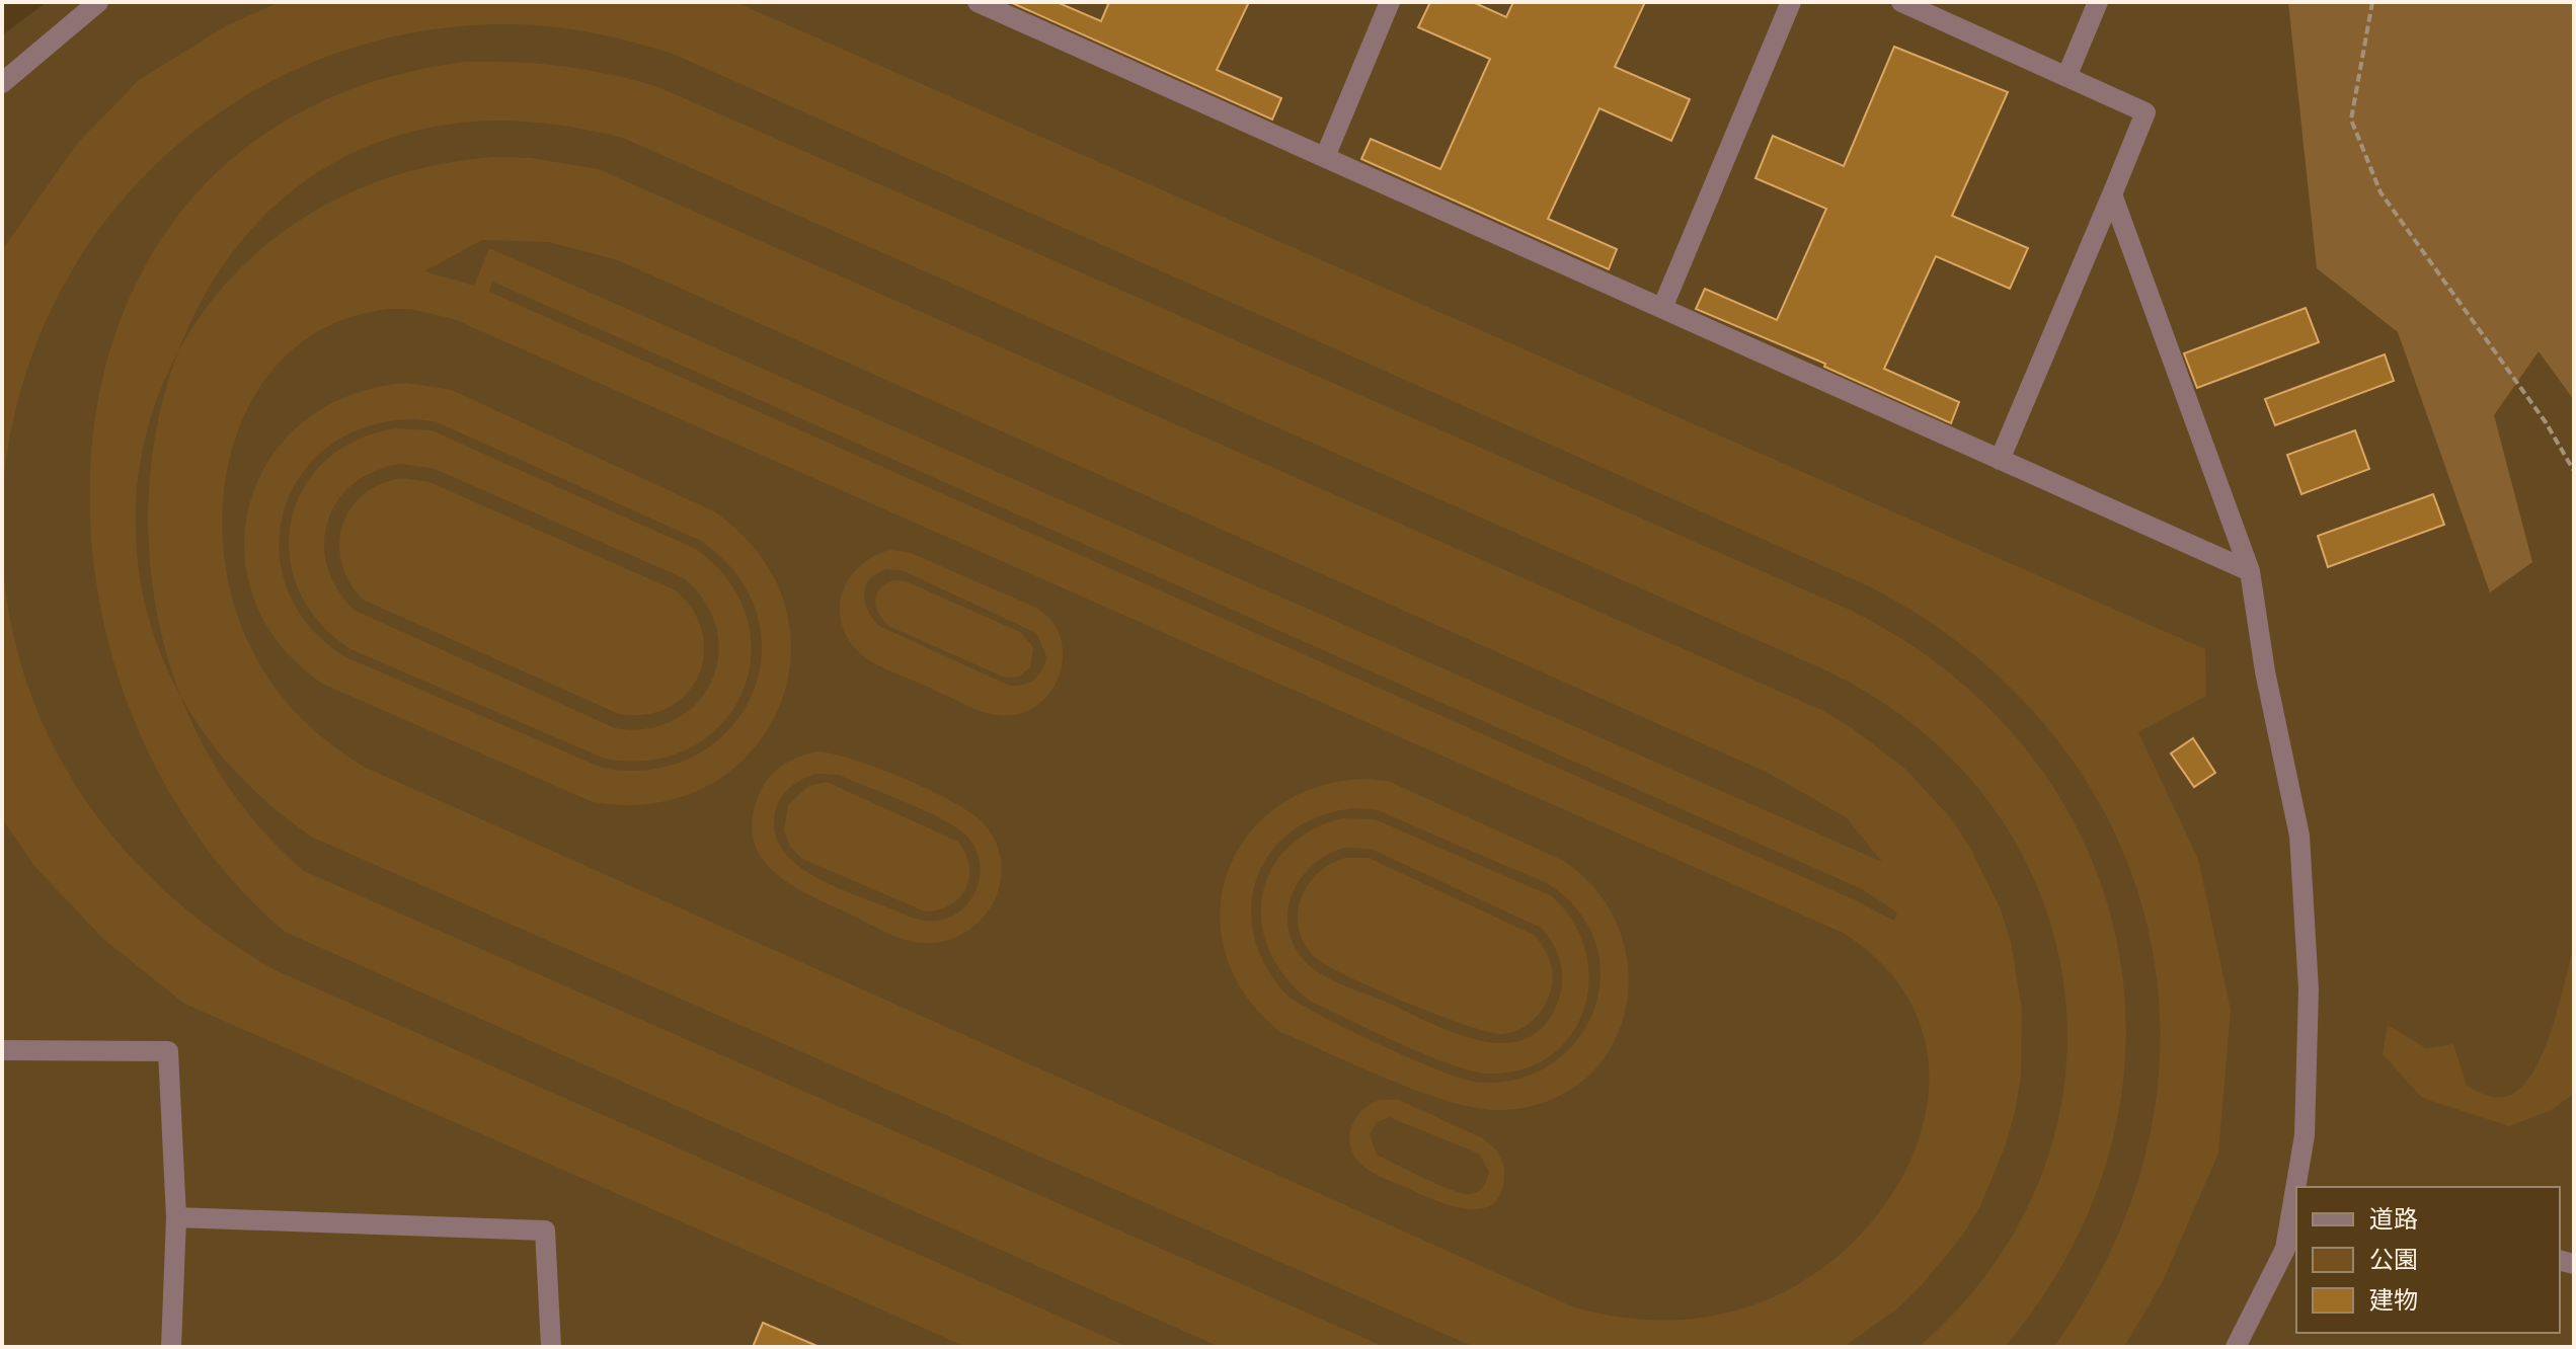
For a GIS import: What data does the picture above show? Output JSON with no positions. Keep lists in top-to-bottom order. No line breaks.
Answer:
{"legend":["道路","公園","建物"]}
